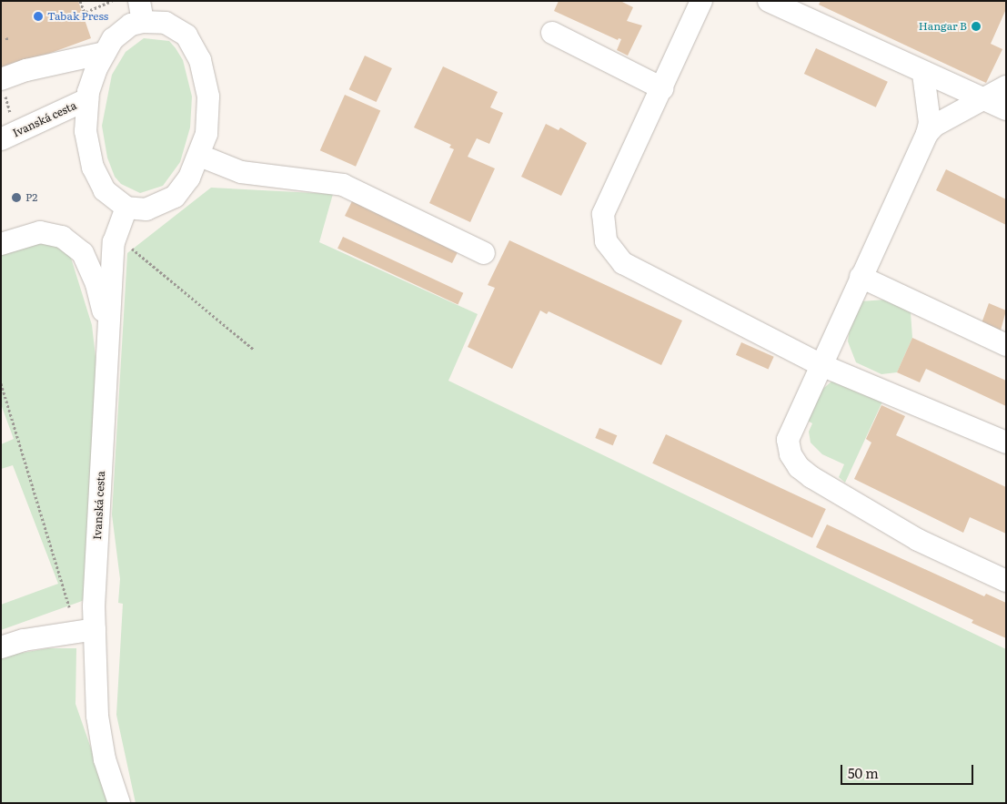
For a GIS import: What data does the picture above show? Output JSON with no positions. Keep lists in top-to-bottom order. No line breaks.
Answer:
{"streets":{"street":["Ivanská cesta"]},"places":["Tabak Press","Hangar B","P2"],"scale_bar":"50 m"}
